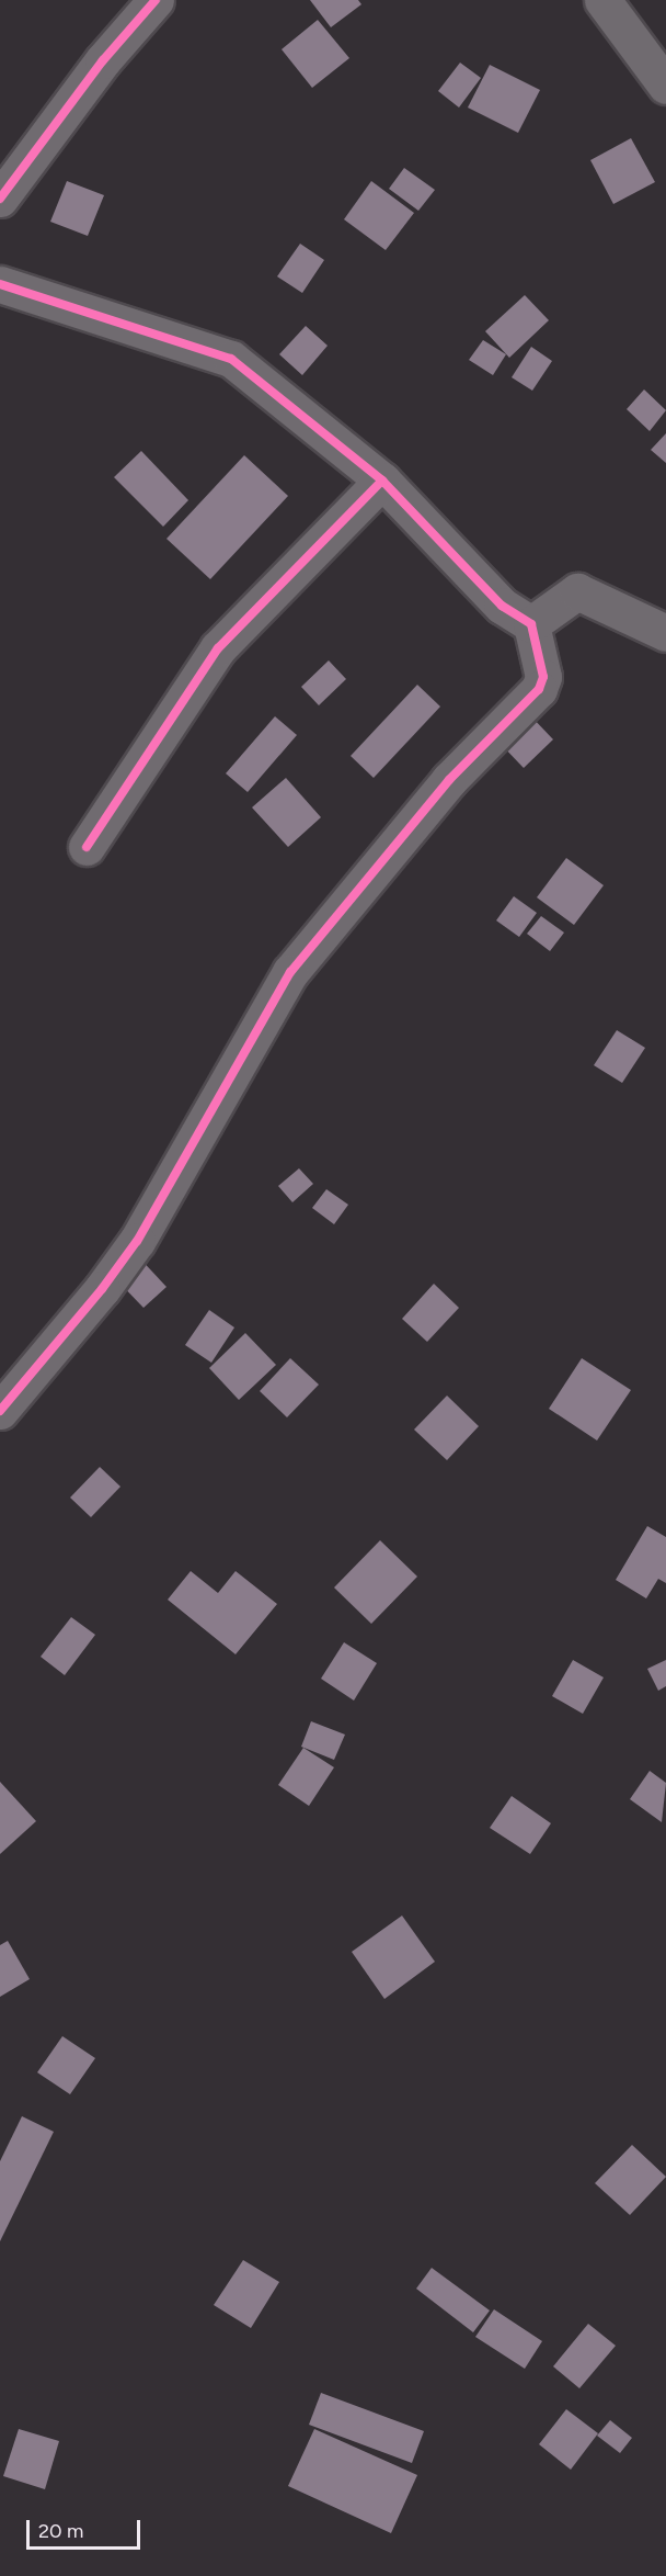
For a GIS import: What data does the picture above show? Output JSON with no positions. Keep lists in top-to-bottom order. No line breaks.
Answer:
{"scale_bar":"20 m"}
